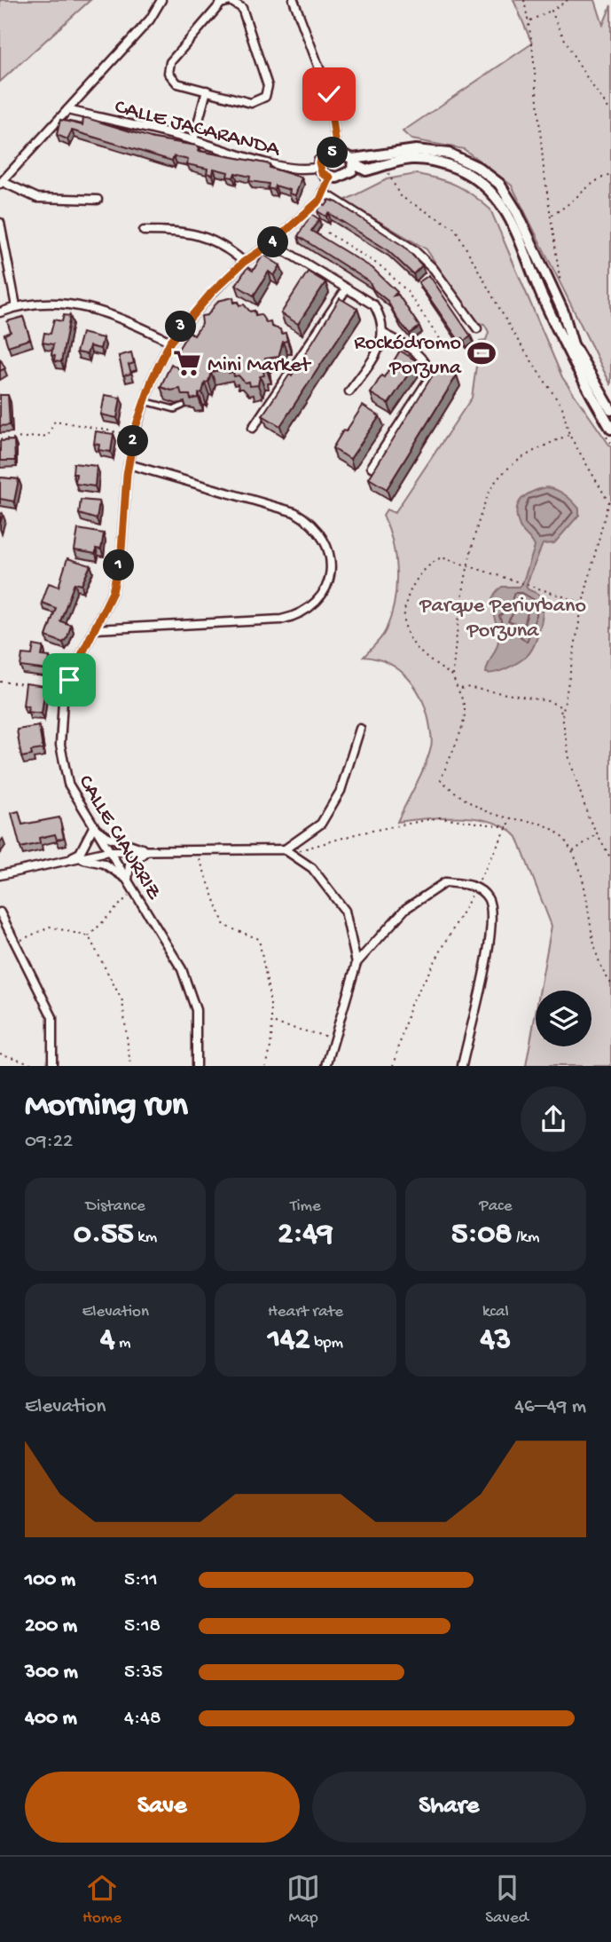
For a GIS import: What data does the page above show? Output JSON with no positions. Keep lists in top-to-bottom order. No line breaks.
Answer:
{"streets":{"street":["CALLE JACARANDA","CALLE CIAURRIZ"]},"crossings":[["CALLE JACARANDA","CALLE CIAURRIZ"]],"parks":["Parque Periurbano Porzuna"],"places":{"sports":["Rockódromo Porzuna"],"supermarket":["Mini Market"]},"page":{"pins":["5","4","3","2","1"],"heading":["Morning run","09:22"],"stats":[["Distance","0.55 km"],["Time","2:49"],["Pace","5:08 /km"],["Elevation","4 m"],["Heart rate","142 bpm"],["kcal","43"]],"chart":["Elevation","46–49 m"],"list":[{"name":"100 m","note":"5:11"},{"name":"200 m","note":"5:18"},{"name":"300 m","note":"5:35"},{"name":"400 m","note":"4:48"}],"buttons":["Save","Share"],"tabs":["Home","Map","Saved"]}}
